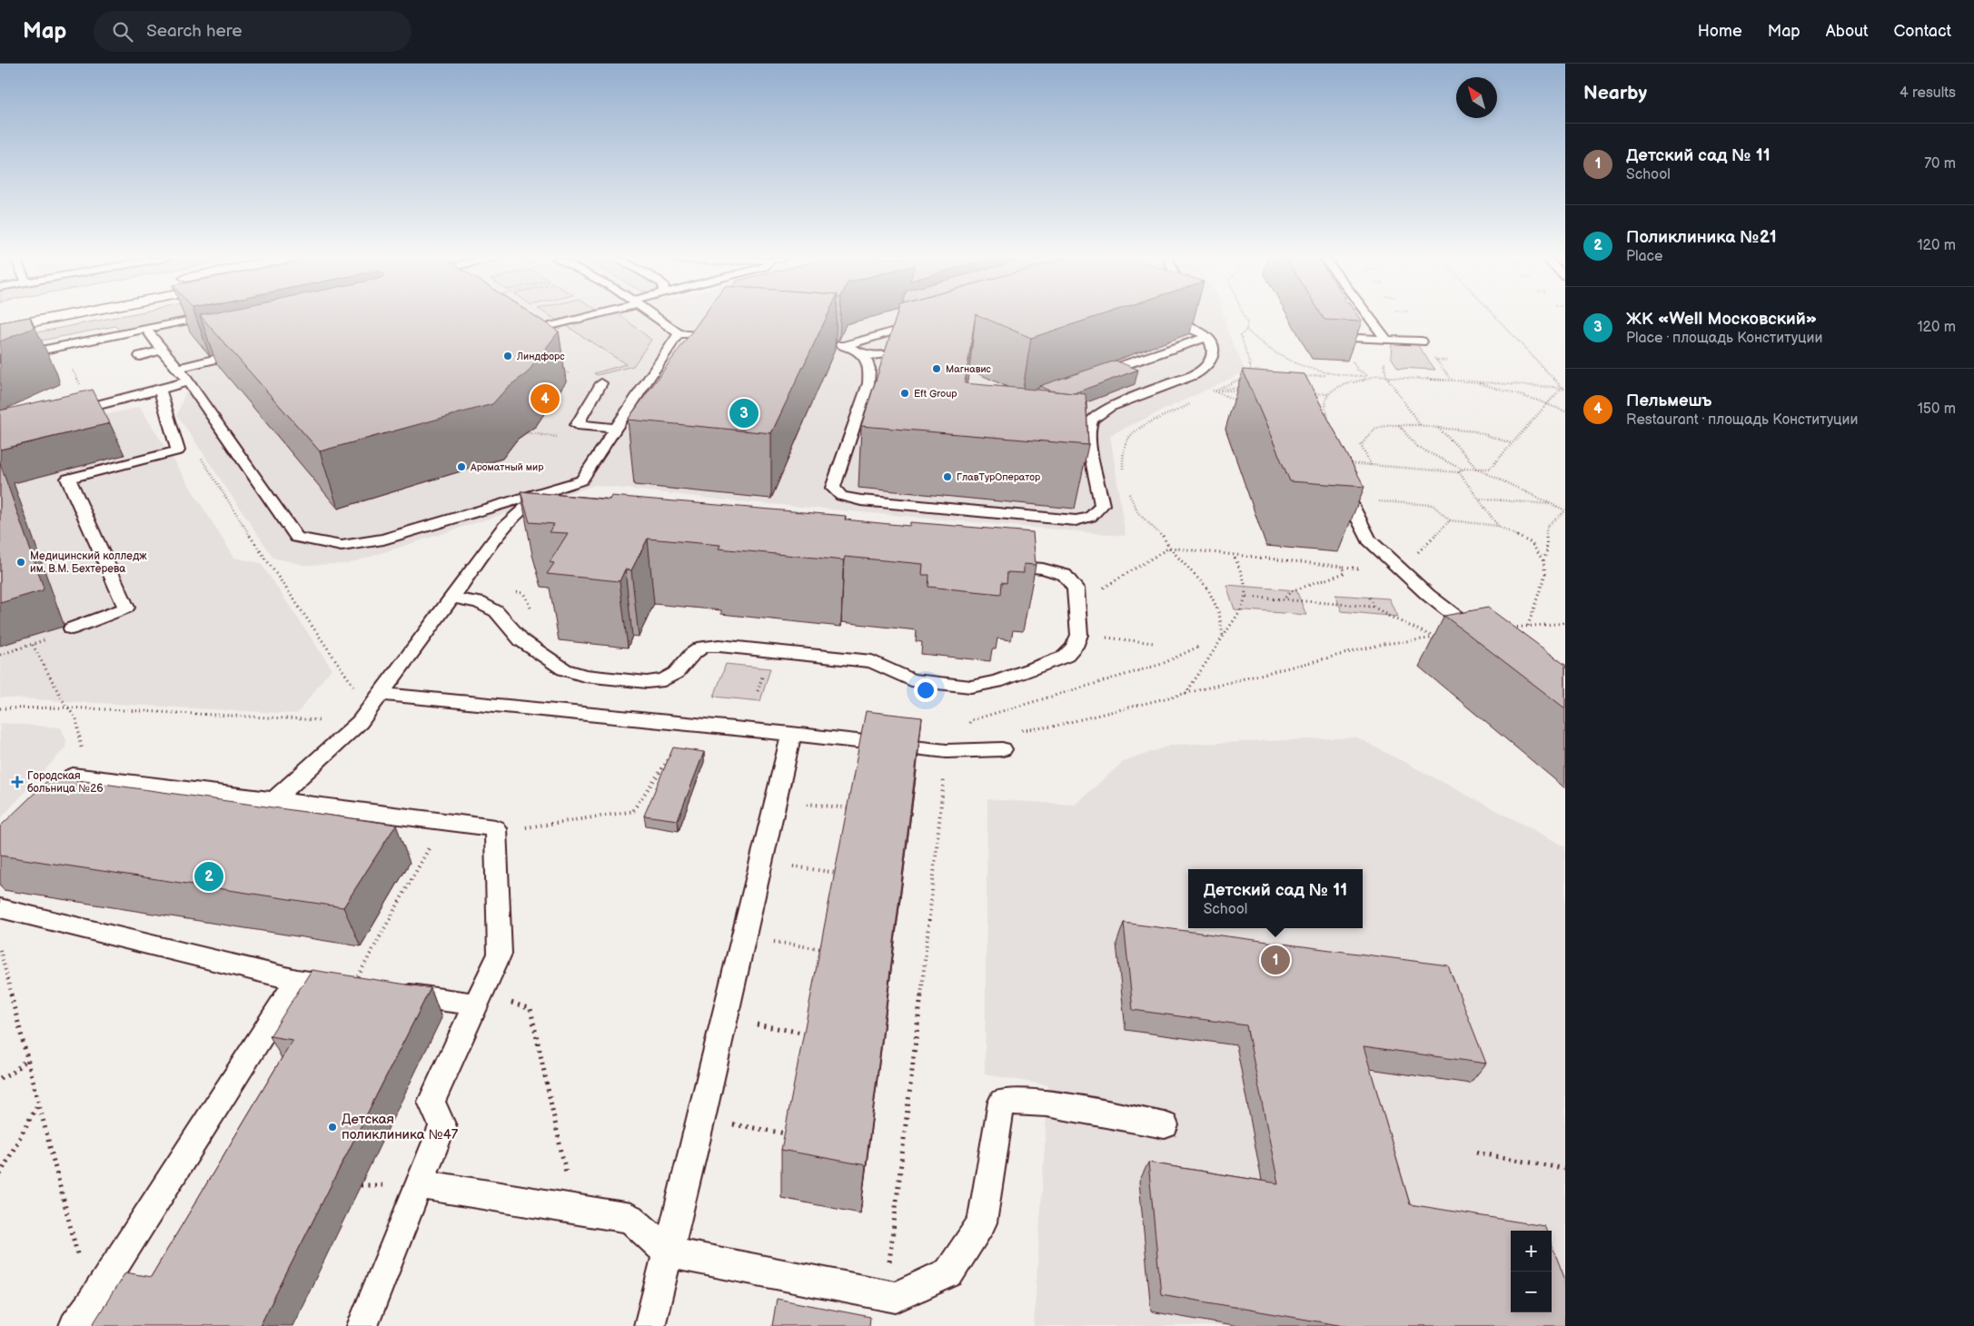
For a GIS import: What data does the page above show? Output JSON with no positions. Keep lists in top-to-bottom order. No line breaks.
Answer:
{"places":{"other":["Линдфорс","Магнавис","Eft Group","Ароматный мир","ГлавТурОператор","Медицинский колледж им. В.М. Бехтерева","Детская поликлиника №47"],"health":["Городская больница №26"]},"north":"top left","page":{"header":"Map","search":"Search here","nav":["Home","Map","About","Contact"],"heading":["Nearby","4 results"],"list":[{"mark":"1","name":"Детский сад № 11","note":"School","value":"70 m"},{"mark":"2","name":"Поликлиника №21","note":"Place","value":"120 m"},{"mark":"3","name":"ЖК «Well Московский»","note":"Place · площадь Конституции","value":"120 m"},{"mark":"4","name":"Пельмешъ","note":"Restaurant · площадь Конституции","value":"150 m"}],"pins":["4","3","2","1"],"popup":["Детский сад № 11","School"],"map_buttons":["+","−"]}}
